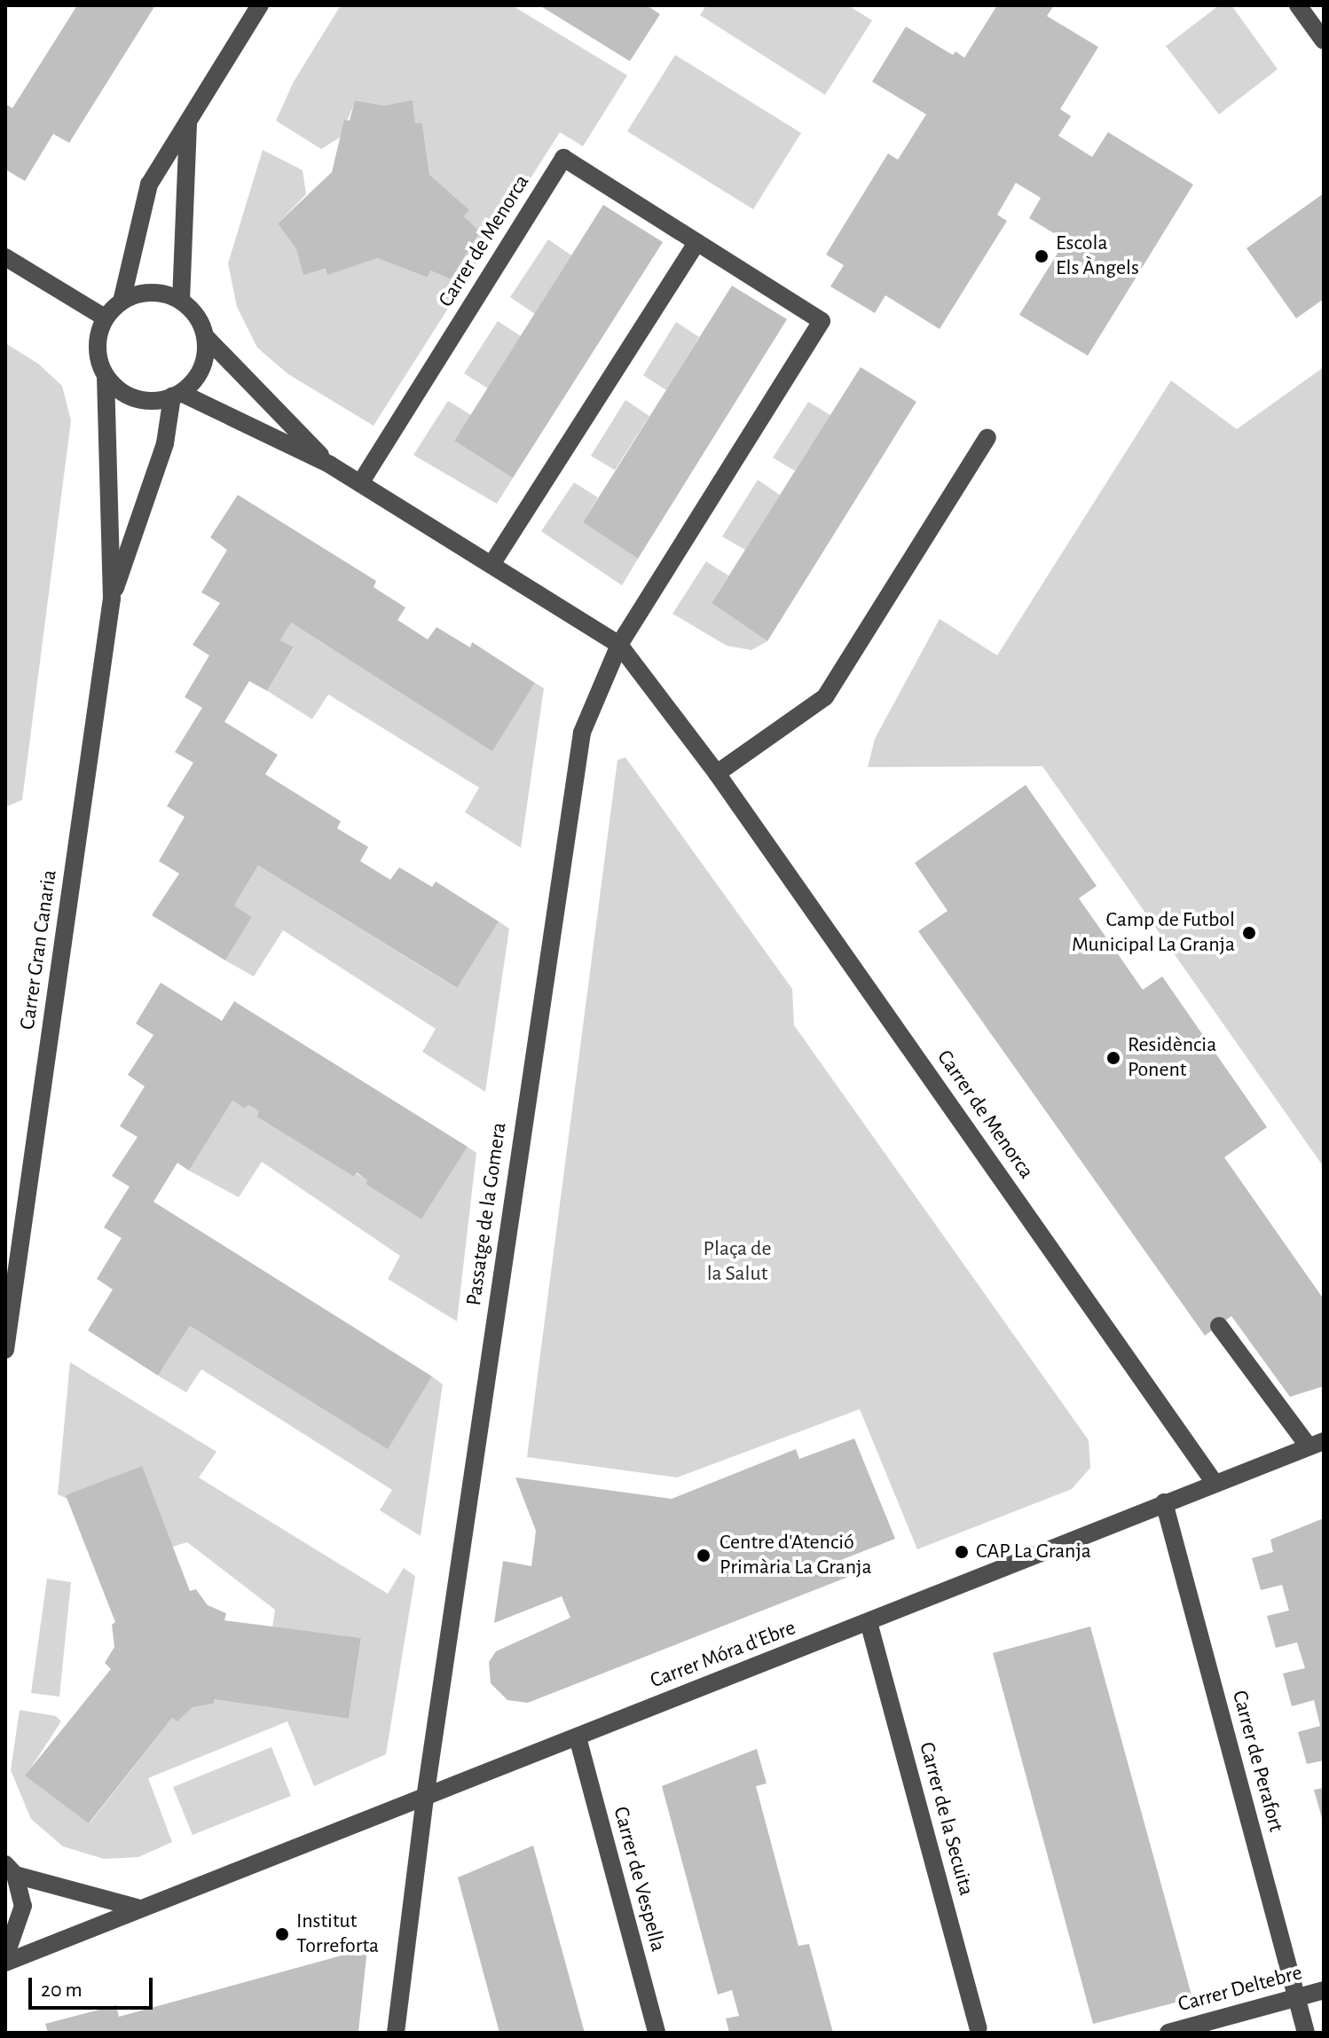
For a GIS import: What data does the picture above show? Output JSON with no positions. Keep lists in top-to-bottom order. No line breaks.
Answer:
{"streets":{"street":["Carrer de Menorca","Carrer Gran Canaria","Passatge de la Gomera","Carrer Móra d'Ebre","Carrer de Perafort","Carrer de la Secuita","Carrer de Vespella","Carrer Deltebre"]},"crossings":[["Carrer de Menorca","Carrer Gran Canaria"],["Carrer de Menorca","Passatge de la Gomera"],["Carrer de Menorca","Carrer Móra d'Ebre"],["Passatge de la Gomera","Carrer Móra d'Ebre"],["Carrer Móra d'Ebre","Carrer de Perafort"],["Carrer Móra d'Ebre","Carrer de la Secuita"],["Carrer Móra d'Ebre","Carrer de Vespella"],["Carrer de Perafort","Carrer Deltebre"]],"parks":["Plaça de la Salut"],"places":["Escola Els Àngels","Camp de Futbol Municipal La Granja","Residència Ponent","CAP La Granja","Centre d'Atenció Primària La Granja","Institut Torreforta"],"scale_bar":"20 m"}
